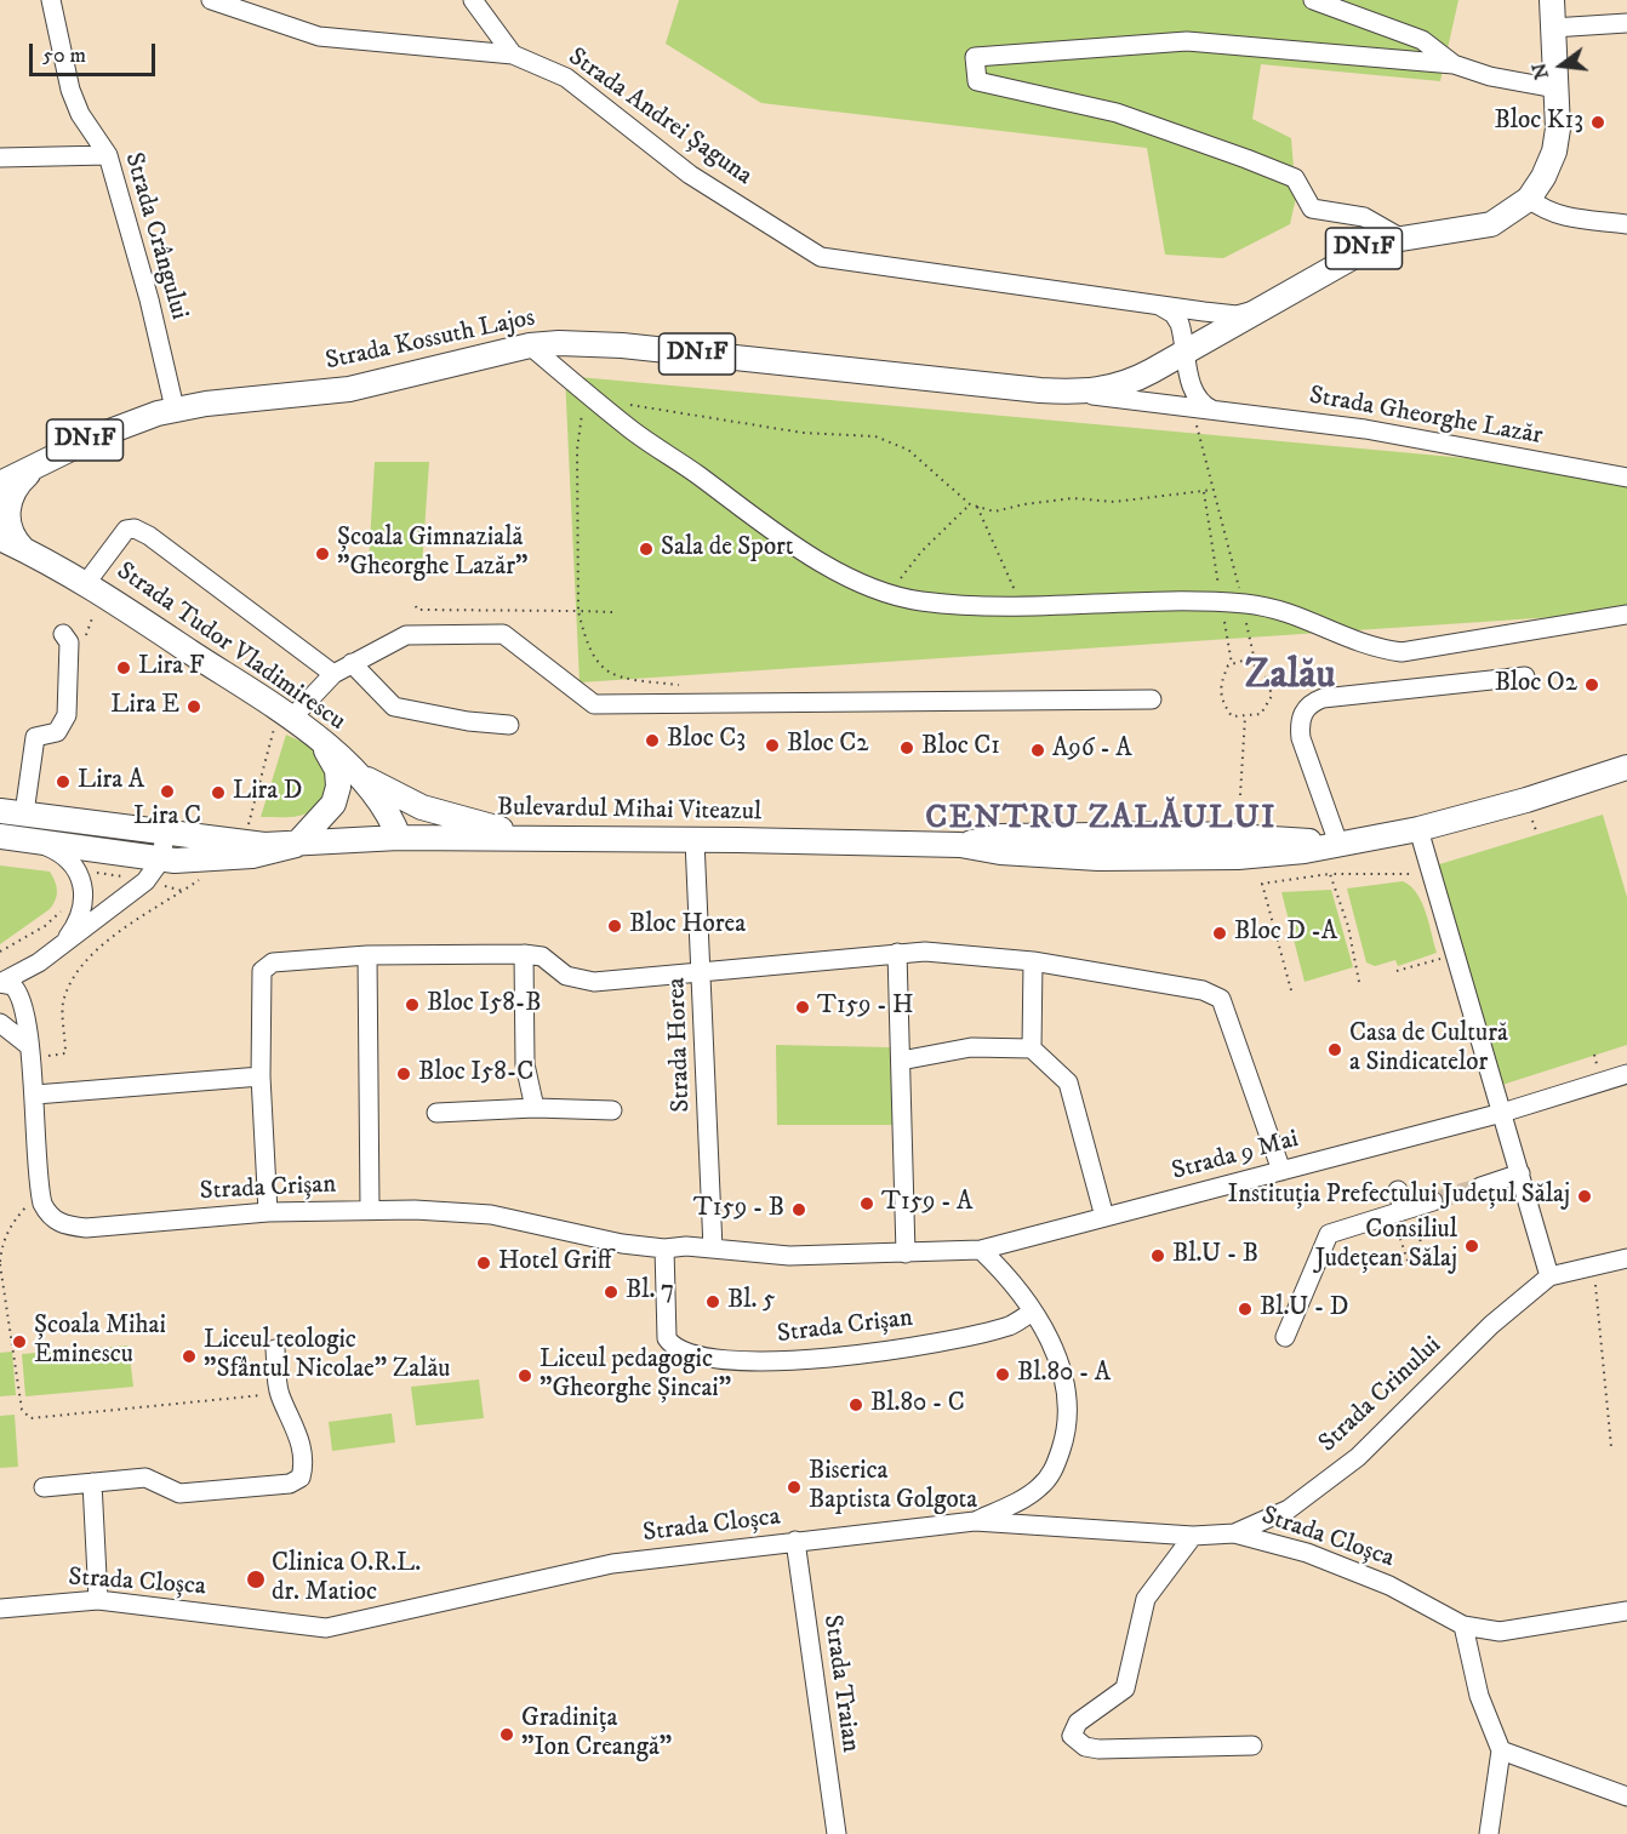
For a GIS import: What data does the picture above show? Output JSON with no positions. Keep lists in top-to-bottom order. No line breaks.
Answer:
{"streets":{"main road":["DN1F","Strada Kossuth Lajos","Strada Tudor Vladimirescu","Bulevardul Mihai Viteazul"],"street":["Strada Andrei Șaguna","Strada Crângului","Strada Gheorghe Lazăr","Strada Horea","Strada 9 Mai","Strada Crișan","Strada Crinului","Strada Cloșca","Strada Traian"]},"crossings":[["Strada Andrei Șaguna","DN1F"],["Strada Crângului","Strada Kossuth Lajos"],["DN1F","Strada Kossuth Lajos"],["Strada Kossuth Lajos","Strada Gheorghe Lazăr"],["Strada Kossuth Lajos","Strada Tudor Vladimirescu"],["Strada Tudor Vladimirescu","Bulevardul Mihai Viteazul"],["Bulevardul Mihai Viteazul","Strada Horea"],["Strada Horea","Strada Crișan"],["Strada 9 Mai","Strada Crișan"],["Strada Crinului","Strada Cloșca"],["Strada Cloșca","Strada Traian"]],"districts":["Zalău","CENTRU ZALĂULUI"],"places":["Bloc K13","Sala de Sport","Școala Gimnazială \"Gheorghe Lazăr\"","Lira F","Bloc O2","Lira E","Bloc C3","Bloc C2","Bloc C1","A96 - A","Lira A","Lira C","Lira D","Bloc Horea","Bloc D -A","Bloc I58-B","T159 - H","Casa de Cultură a Sindicatelor","Bloc I58-C","Instituția Prefectului Județul Sălaj","T159 - A","T159 - B","Consiliul Județean Sălaj","Bl.U - B","Hotel Griff","Bl. 7","Bl. 5","Bl.U - D","Școala Mihai Eminescu","Liceul teologic ”Sfântul Nicolae” Zalău","Bl.80 - A","Liceul pedagogic ”Gheorghe Șincai”","Bl.80 - C","Biserica Baptista Golgota","Clinica O.R.L. dr. Matioc","Gradinița ”Ion Creangă”"],"scale_bar":"50 m","north":"left"}
